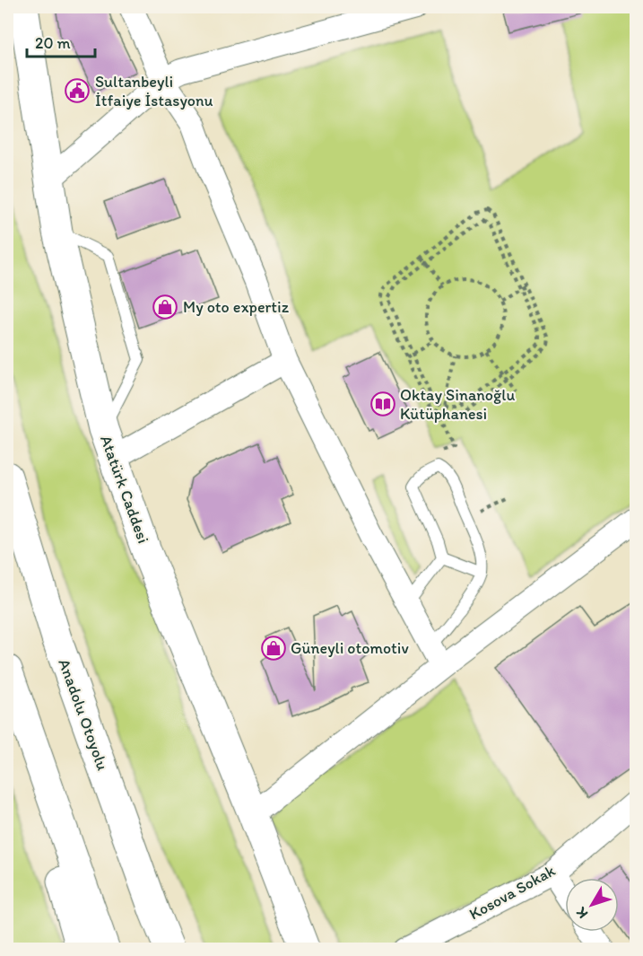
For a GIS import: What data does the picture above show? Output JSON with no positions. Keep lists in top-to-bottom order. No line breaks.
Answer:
{"streets":{"main road":["Atatürk Caddesi","Anadolu Otoyolu"],"street":["Kosova Sokak"]},"places":{"public building":["Sultanbeyli İtfaiye İstasyonu"],"shop":["My oto expertiz","Güneyli otomotiv"],"library":["Oktay Sinanoğlu Kütüphanesi"]},"scale_bar":"20 m","north":"bottom left"}
